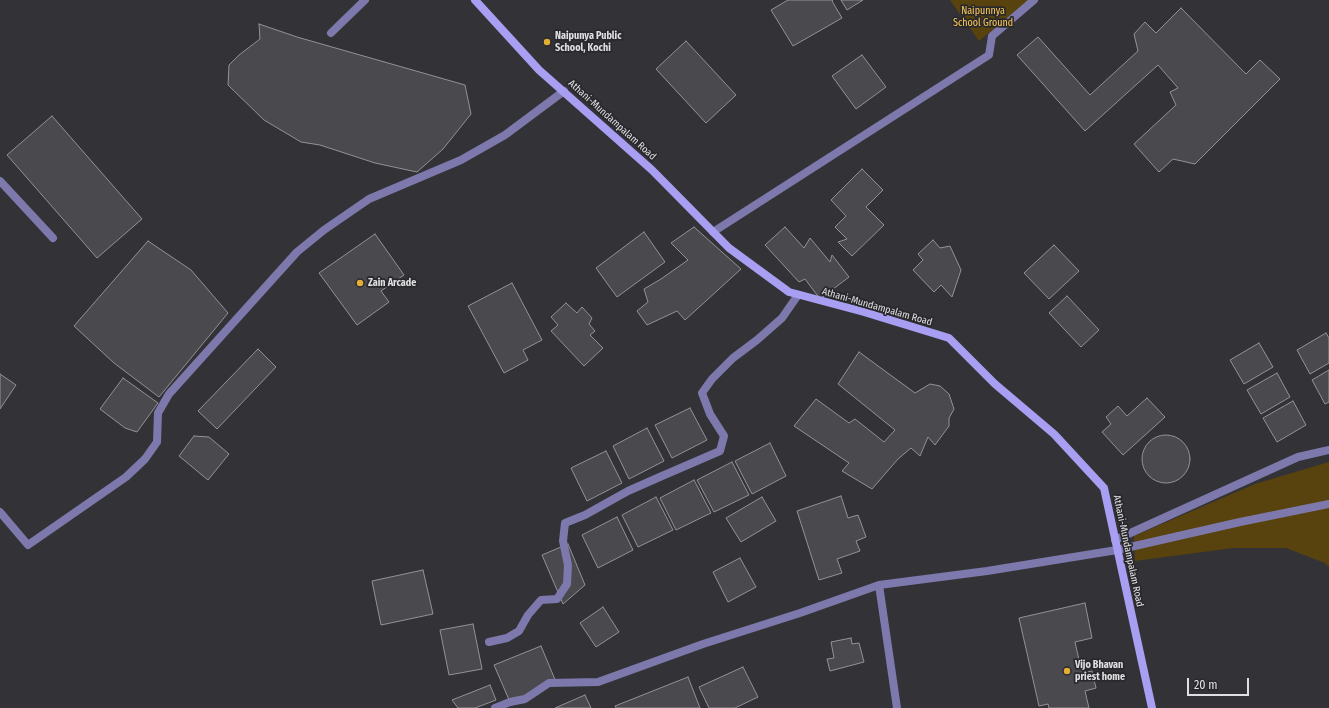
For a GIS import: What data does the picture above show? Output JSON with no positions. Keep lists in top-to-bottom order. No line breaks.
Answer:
{"streets":{"street":["Athani-Mundampalam Road"]},"parks":["Naipunnya School Ground"],"places":["Naipunya Public School, Kochi","Zain Arcade","Vijo Bhavan priest home"],"scale_bar":"20 m"}
